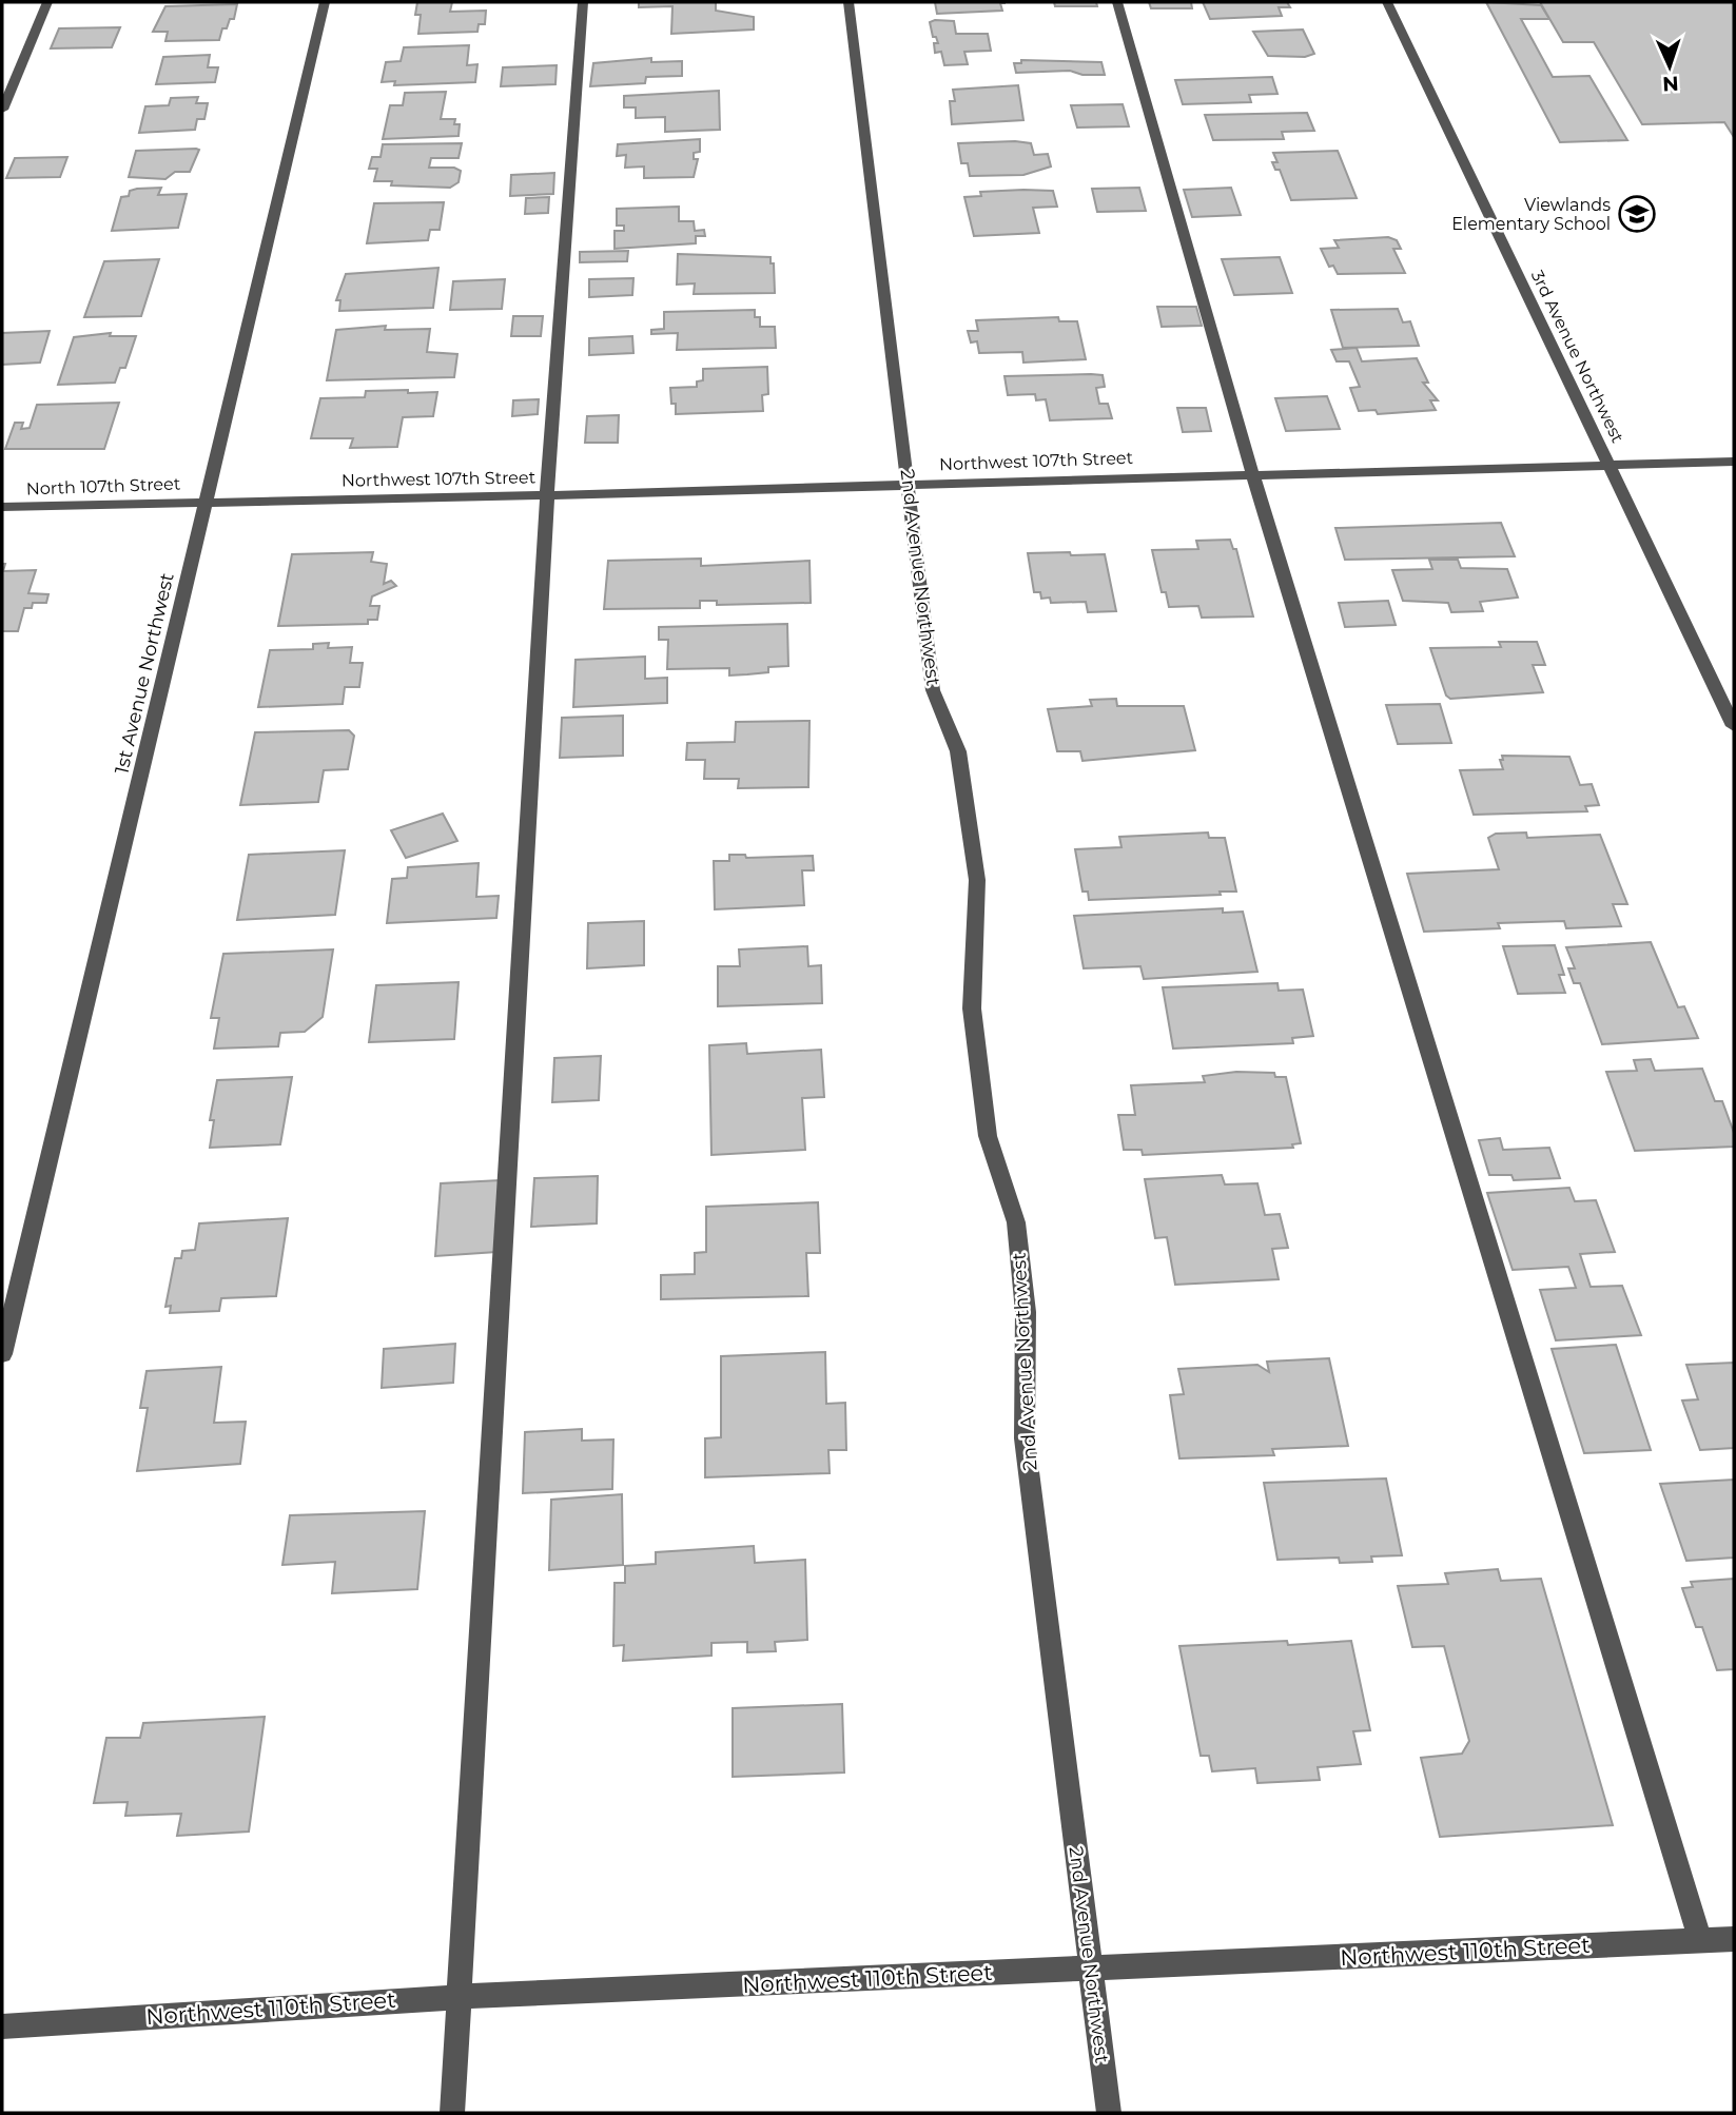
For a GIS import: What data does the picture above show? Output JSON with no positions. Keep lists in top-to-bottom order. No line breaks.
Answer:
{"streets":{"street":["3rd Avenue Northwest","Northwest 107th Street","North 107th Street","2nd Avenue Northwest","1st Avenue Northwest","Northwest 110th Street"]},"crossings":[["3rd Avenue Northwest","Northwest 107th Street"],["Northwest 107th Street","North 107th Street"],["Northwest 107th Street","2nd Avenue Northwest"],["Northwest 107th Street","1st Avenue Northwest"],["North 107th Street","1st Avenue Northwest"],["2nd Avenue Northwest","Northwest 110th Street"]],"places":{"school or university":["Viewlands Elementary School"]},"north":"bottom"}
